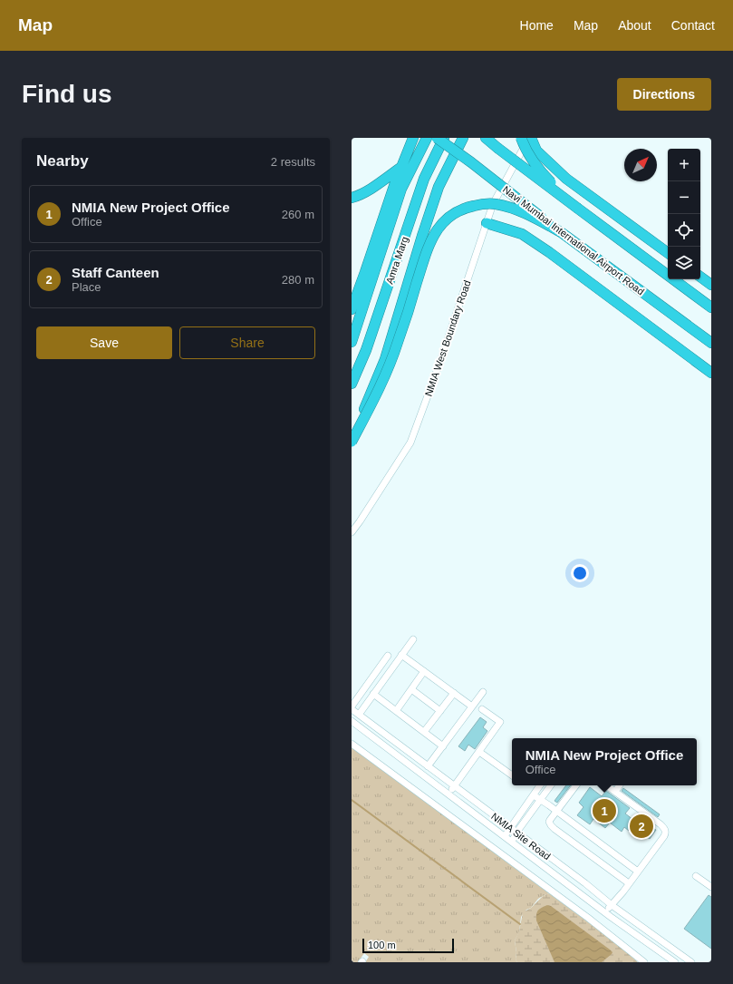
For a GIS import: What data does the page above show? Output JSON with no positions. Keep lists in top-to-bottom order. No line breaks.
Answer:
{"streets":{"highway":["Navi Mumbai International Airport Road","Amra Marg"],"street":["NMIA West Boundary Road","NMIA Site Road"]},"scale_bar":"100 m","north":"top right","page":{"header":"Map","nav":["Home","Map","About","Contact"],"buttons":["Directions",["Save","Share"]],"title":"Find us","heading":["Nearby","2 results"],"map_buttons":["+","−"],"list":[{"mark":"1","name":"NMIA New Project Office","note":"Office","value":"260 m"},{"mark":"2","name":"Staff Canteen","note":"Place","value":"280 m"}],"popup":["NMIA New Project Office","Office"],"pins":["1","2"],"scale":"100 m"}}
